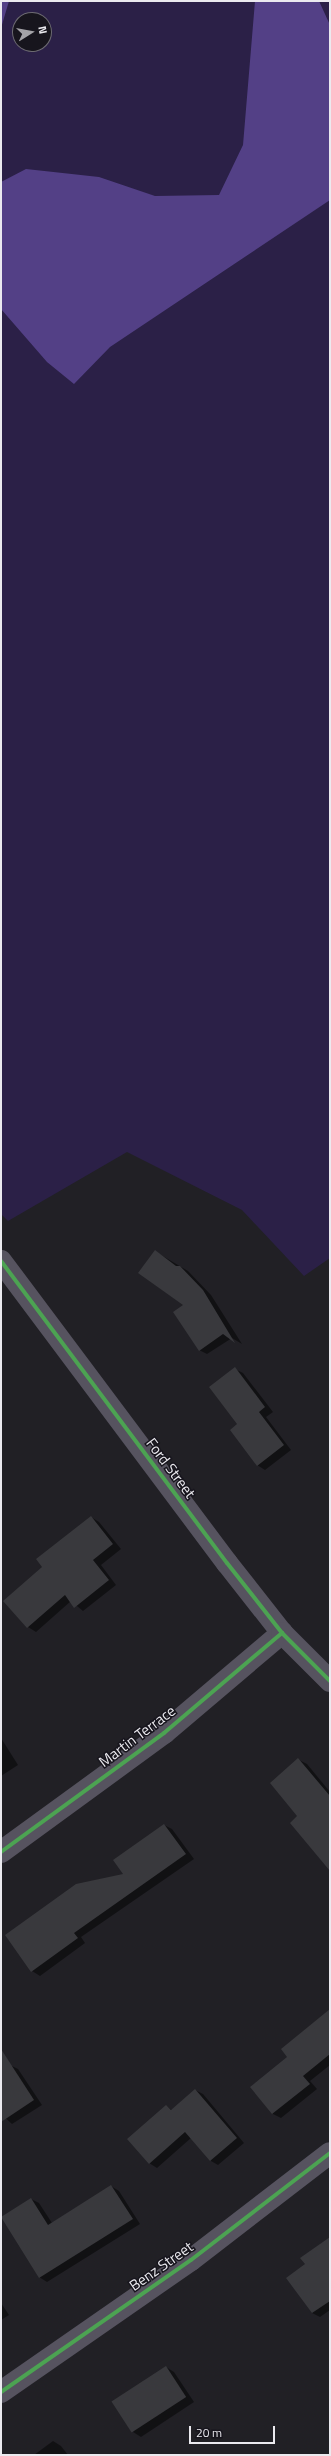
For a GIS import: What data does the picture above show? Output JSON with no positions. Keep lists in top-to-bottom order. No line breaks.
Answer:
{"streets":{"street":["Ford Street","Martin Terrace","Benz Street"]},"crossings":[["Ford Street","Martin Terrace"]],"scale_bar":"20 m","north":"right"}
